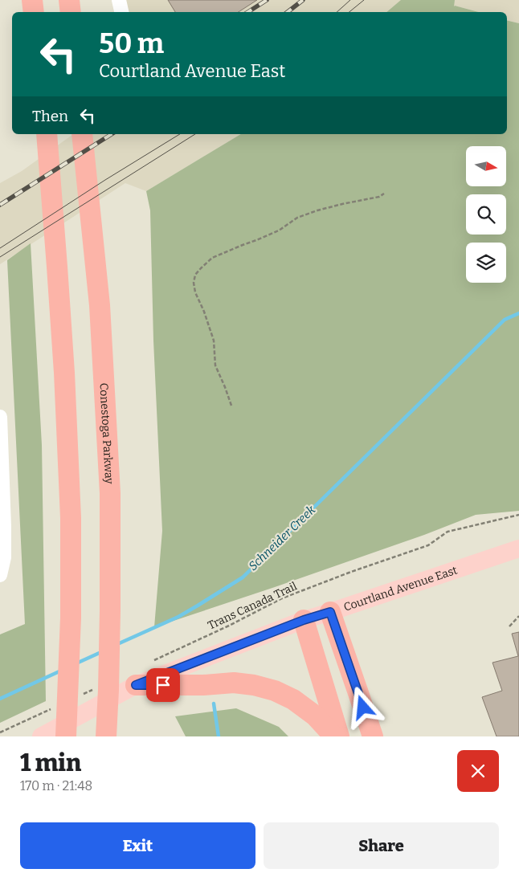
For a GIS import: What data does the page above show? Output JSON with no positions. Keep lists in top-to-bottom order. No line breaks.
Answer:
{"streets":{"highway":["Conestoga Parkway"],"main road":["Courtland Avenue East"],"path":["Trans Canada Trail"]},"water":["Schneider Creek"],"north":"right","page":{"turn":["50 m","Courtland Avenue East"],"then":"Then","heading":["1 min","170 m · 21:48"],"buttons":["Exit","Share"]}}
